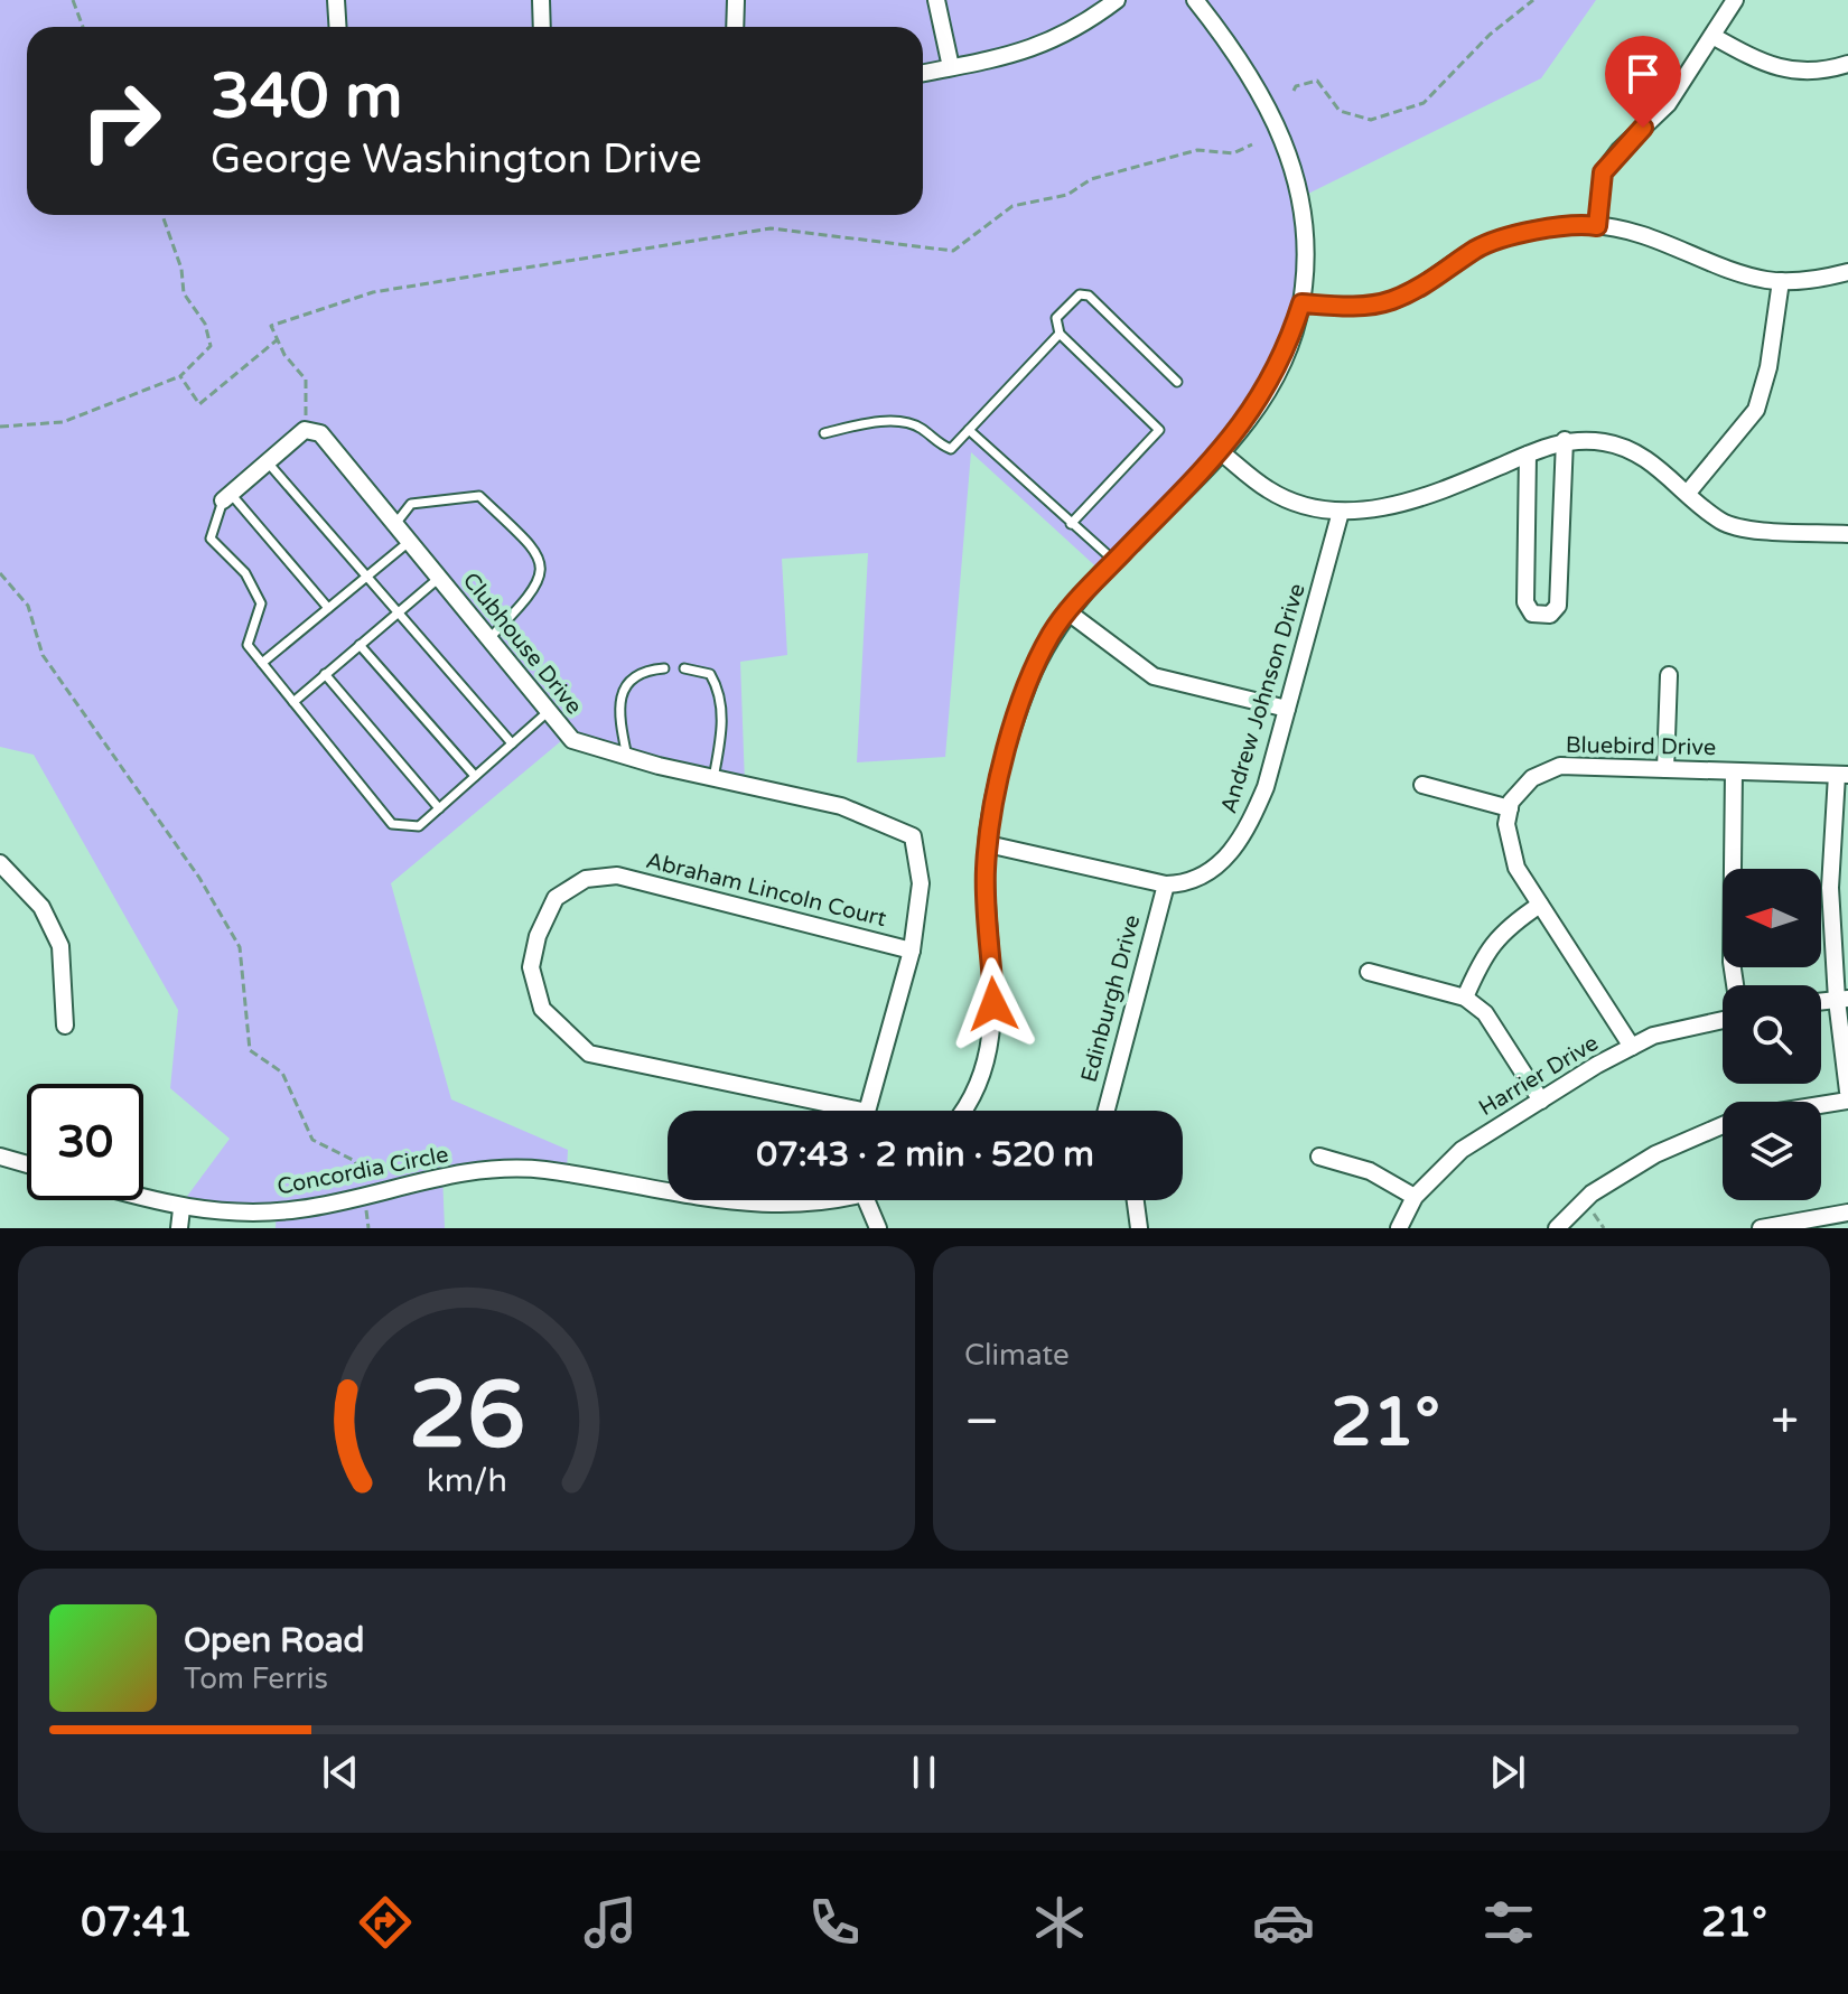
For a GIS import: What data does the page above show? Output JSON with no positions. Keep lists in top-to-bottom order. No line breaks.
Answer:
{"streets":{"street":["Clubhouse Drive","Andrew Johnson Drive","Bluebird Drive","Abraham Lincoln Court","Edinburgh Drive","Harrier Drive","Concordia Circle"]},"crossings":[["Clubhouse Drive","Abraham Lincoln Court"],["Andrew Johnson Drive","Edinburgh Drive"]],"north":"left","page":{"turn":["340 m","George Washington Drive"],"limit":"30","trip":"07:43 · 2 min · 520 m","tile":"Climate","heat":["−","21°","+"],"song":["Open Road","Tom Ferris"],"tabs":["07:41","21°"],"gauge":["26","km/h"]}}
